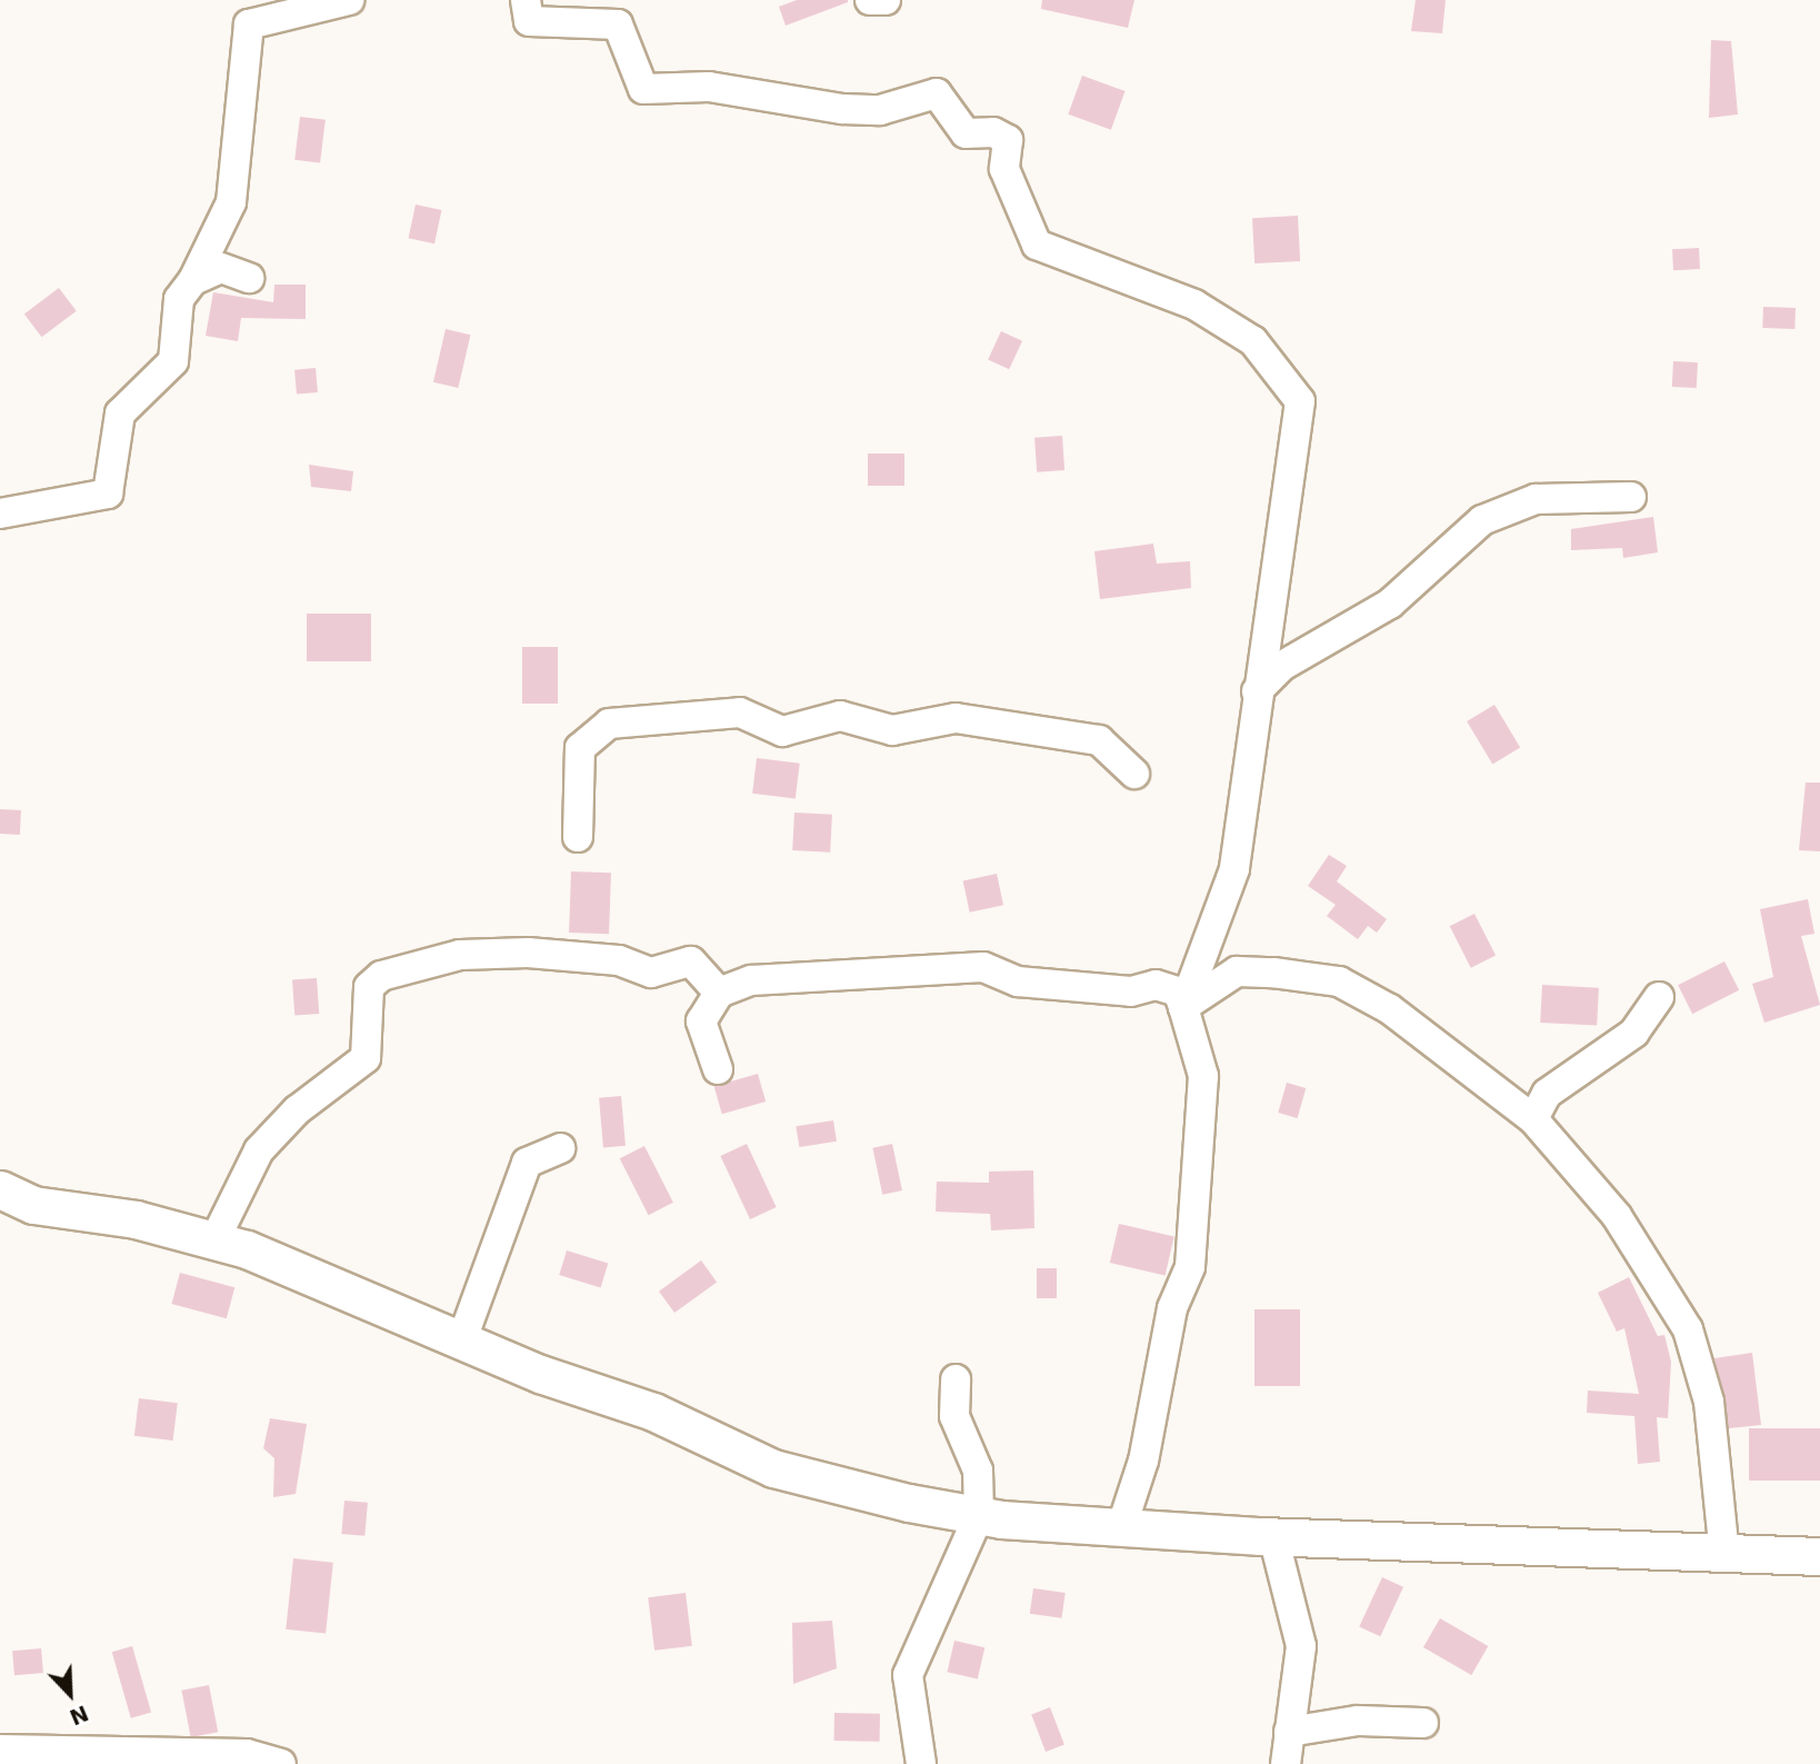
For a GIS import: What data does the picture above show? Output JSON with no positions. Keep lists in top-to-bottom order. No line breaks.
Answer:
{"north":"bottom right"}
